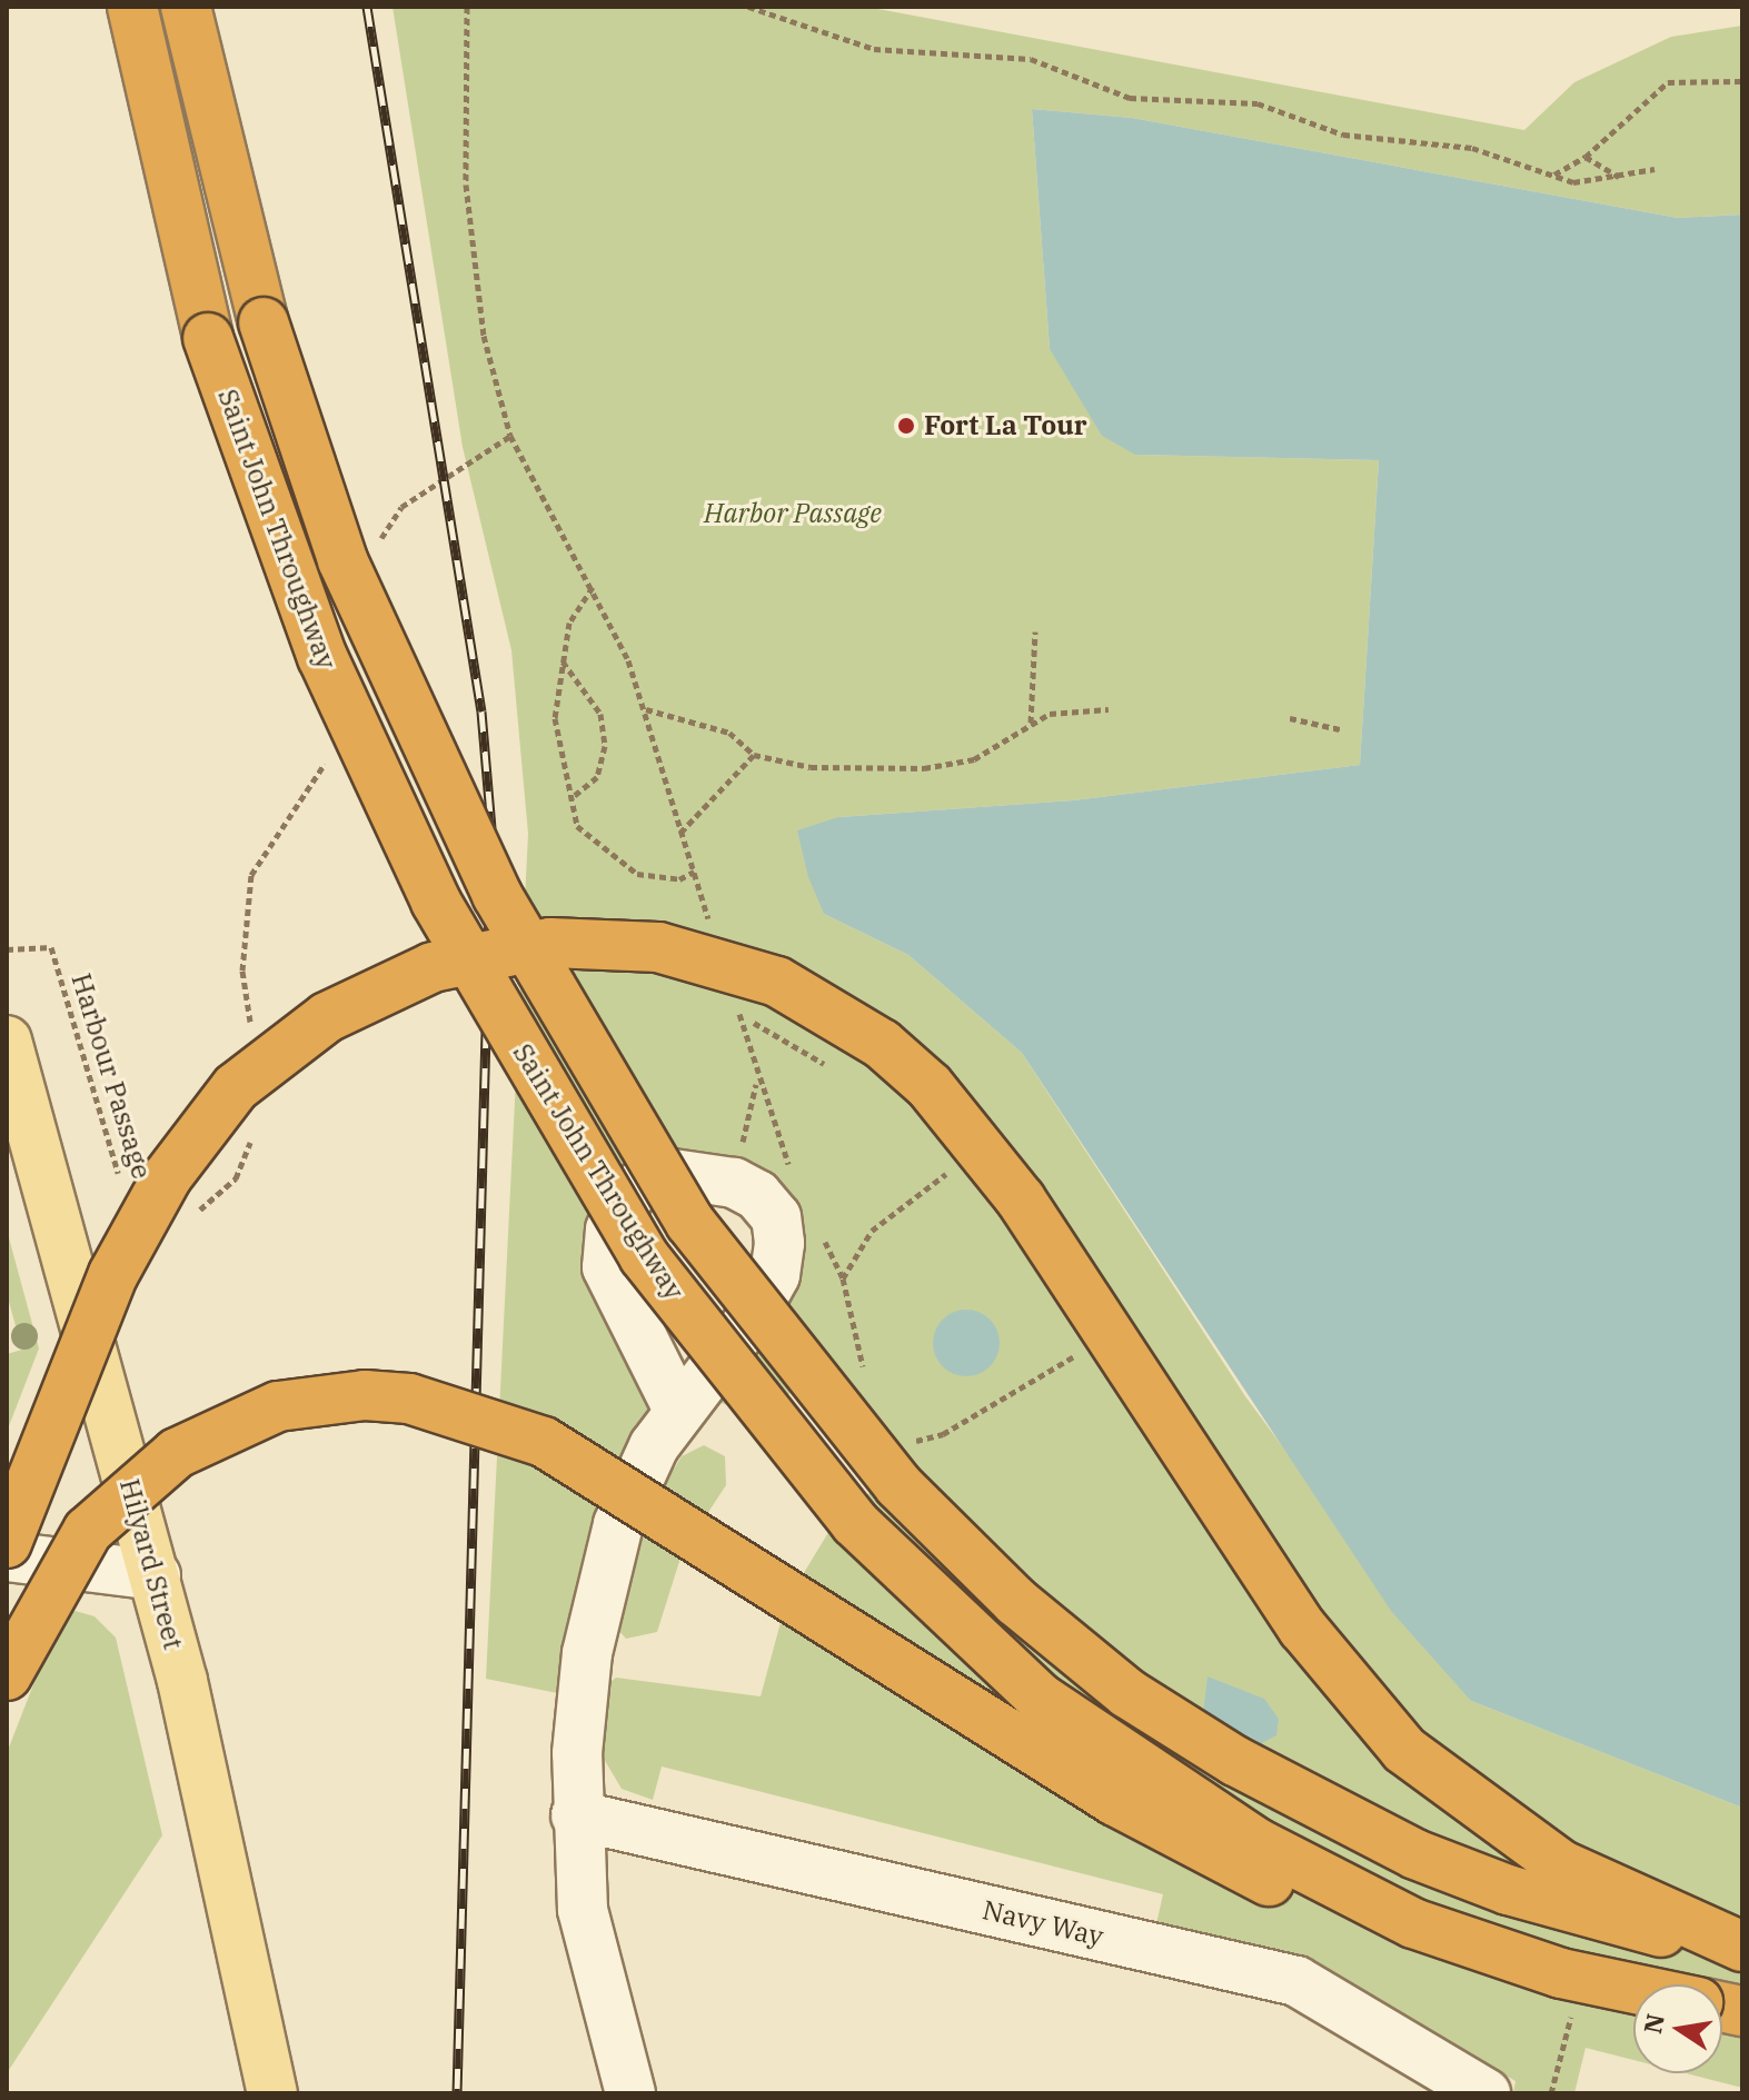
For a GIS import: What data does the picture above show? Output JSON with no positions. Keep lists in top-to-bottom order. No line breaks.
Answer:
{"streets":{"highway":["Saint John Throughway"],"main road":["Hilyard Street"],"street":["Navy Way"],"path":["Harbour Passage"]},"parks":["Harbor Passage"],"places":["Fort La Tour"],"north":"left"}
